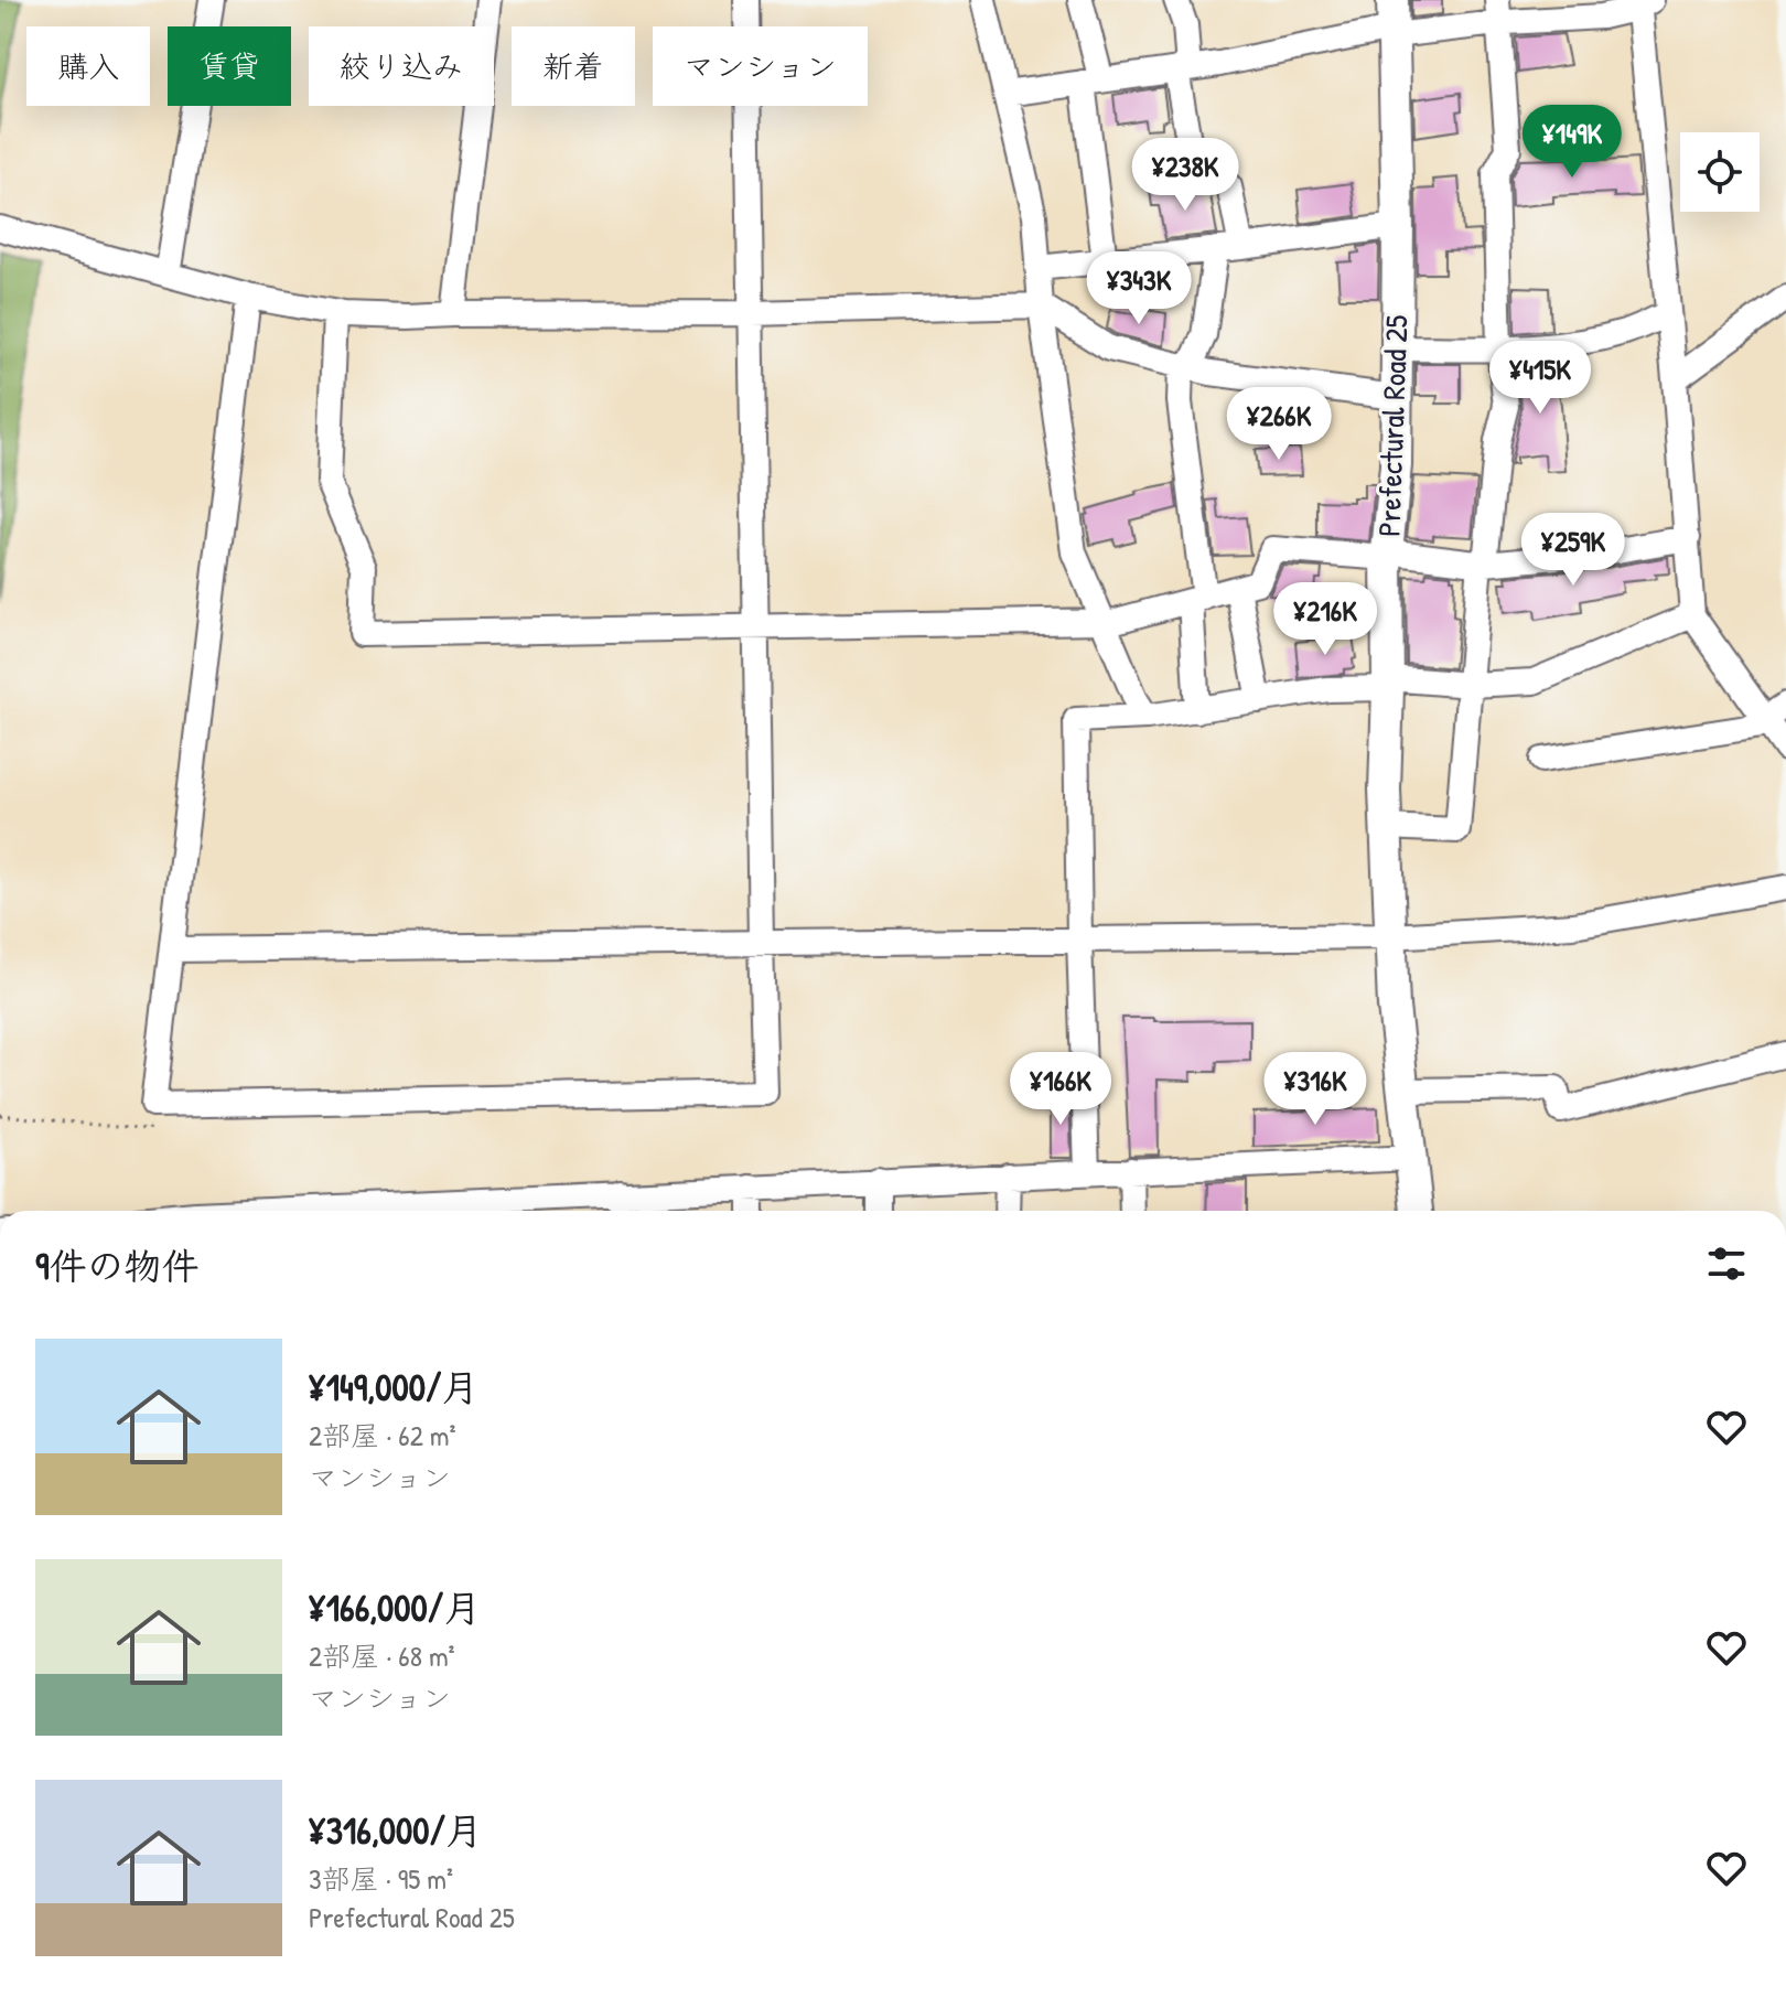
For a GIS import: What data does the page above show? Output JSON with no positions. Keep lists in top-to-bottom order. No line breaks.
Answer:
{"streets":{"main road":["Prefectural Road 25"]},"page":{"chip":["購入","賃貸","絞り込み","新着","マンション"],"price":["¥149K","¥238K","¥343K","¥415K","¥266K","¥259K","¥216K","¥166K","¥316K"],"heading":"9件の物件","list":[{"name":"¥149,000/月","note":"2部屋 · 62 m² · マンション"},{"name":"¥166,000/月","note":"2部屋 · 68 m² · マンション"},{"name":"¥316,000/月","note":"3部屋 · 95 m² · Prefectural Road 25"}]}}
